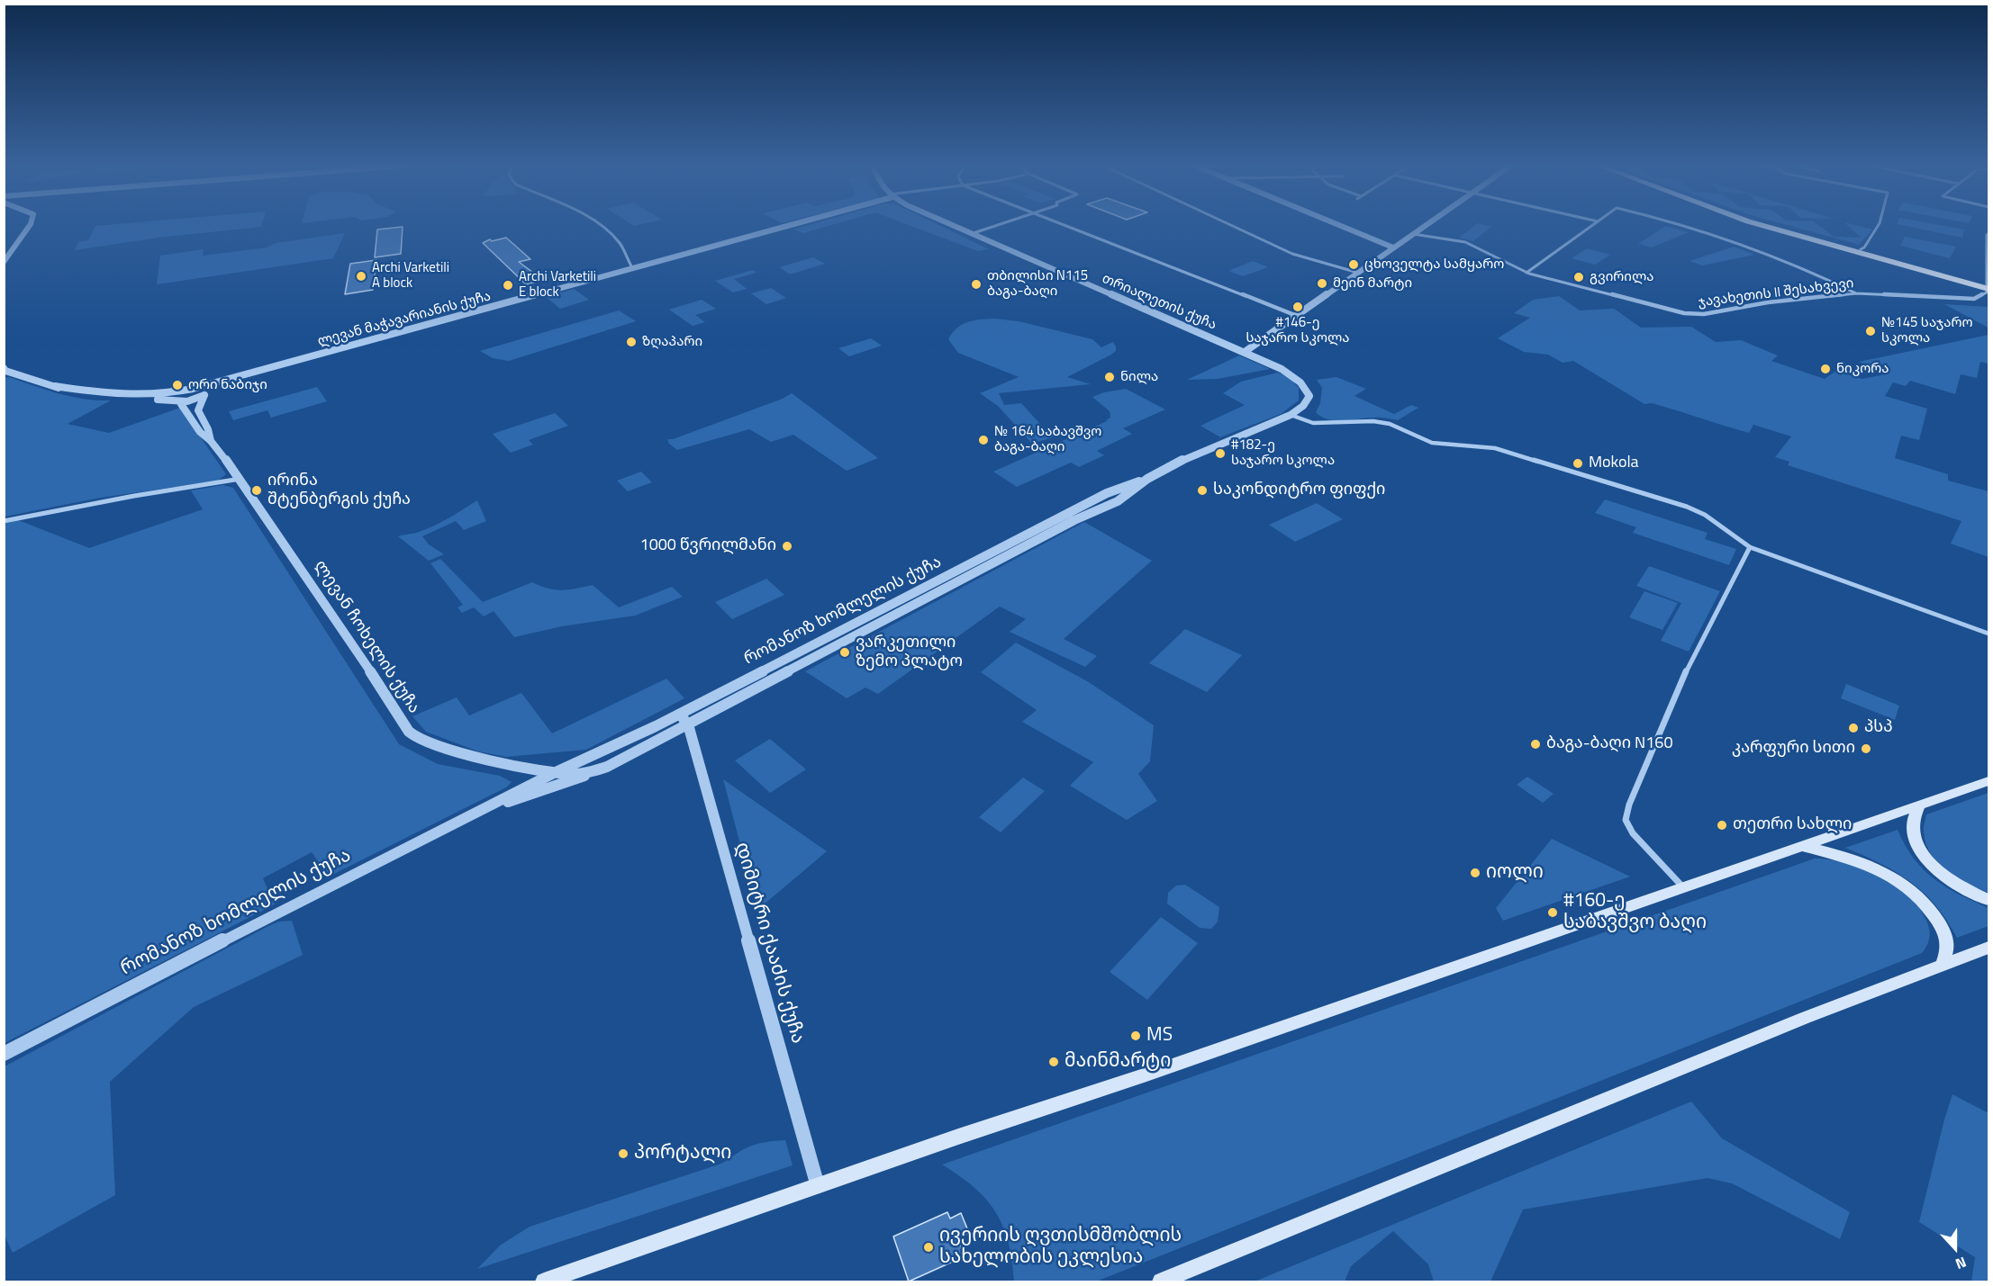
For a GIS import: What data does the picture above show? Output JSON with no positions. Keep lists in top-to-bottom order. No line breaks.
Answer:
{"streets":{"street":["ჯავახეთის II შესახვევი","თრიალეთის ქუჩა","ლევან მაჭავარიანის ქუჩა","რომანოზ ხომლელის ქუჩა","ლევან ჩოხელის ქუჩა","დიმიტრი ქააძის ქუჩა"]},"crossings":[["თრიალეთის ქუჩა","რომანოზ ხომლელის ქუჩა"],["ლევან მაჭავარიანის ქუჩა","ლევან ჩოხელის ქუჩა"],["რომანოზ ხომლელის ქუჩა","ლევან ჩოხელის ქუჩა"],["რომანოზ ხომლელის ქუჩა","დიმიტრი ქააძის ქუჩა"]],"places":["ცხოველტა სამყარო","Archi Varketili A block","გვირილა","მეინ მარტი","თბილისი N115 ბაგა-ბაღი","Archi Varketili E block","#146-ე საჯარო სკოლა","№145 საჯარო სკოლა","ზღაპარი","ნიკორა","ნილა","ორი ნაბიჯი","№ 164 საბავშვო ბაგა-ბაღი","#182-ე საჯარო სკოლა","Mokola","ირინა შტენბერგის ქუჩა","საკონდიტრო ფიფქი","1000 წვრილმანი","ვარკეთილი ზემო პლატო","პსპ","ბაგა-ბაღი N160","კარფური სითი","თეთრი სახლი","იოლი","#160-ე საბავშვო ბაღი","MS","მაინმარტი","პორტალი","ივერიის ღვთისმშობლის სახელობის ეკლესია"],"north":"bottom"}
